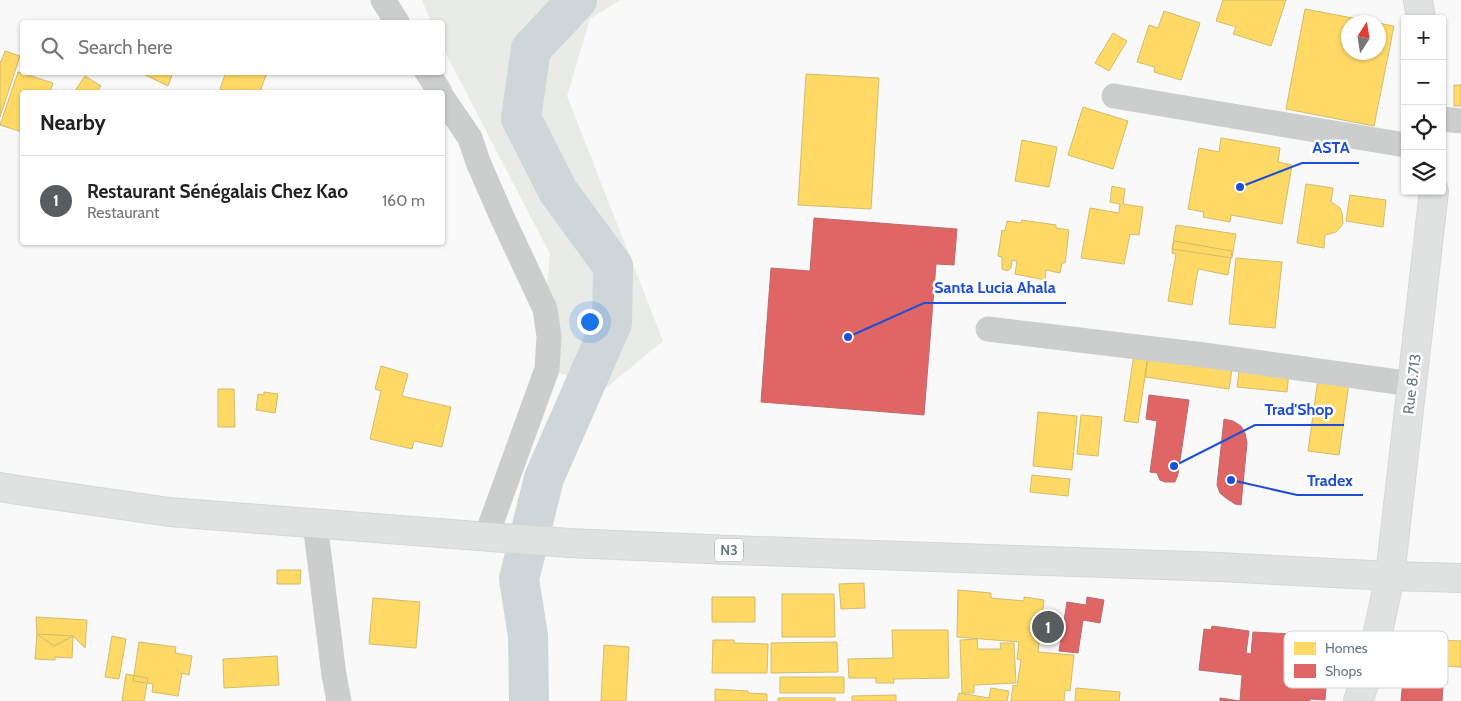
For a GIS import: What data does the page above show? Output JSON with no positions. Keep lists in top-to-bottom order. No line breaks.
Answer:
{"streets":{"main road":["Rue 8.713","N3"]},"crossings":[["Rue 8.713","N3"]],"places":["ASTA","Santa Lucia Ahala","Trad'Shop","Tradex"],"legend":["Homes","Shops"],"north":"top","page":{"map_buttons":["+","−"],"search":"Search here","heading":"Nearby","list":[{"mark":"1","name":"Restaurant Sénégalais Chez Kao","note":"Restaurant","value":"160 m"}],"pins":"1"}}
